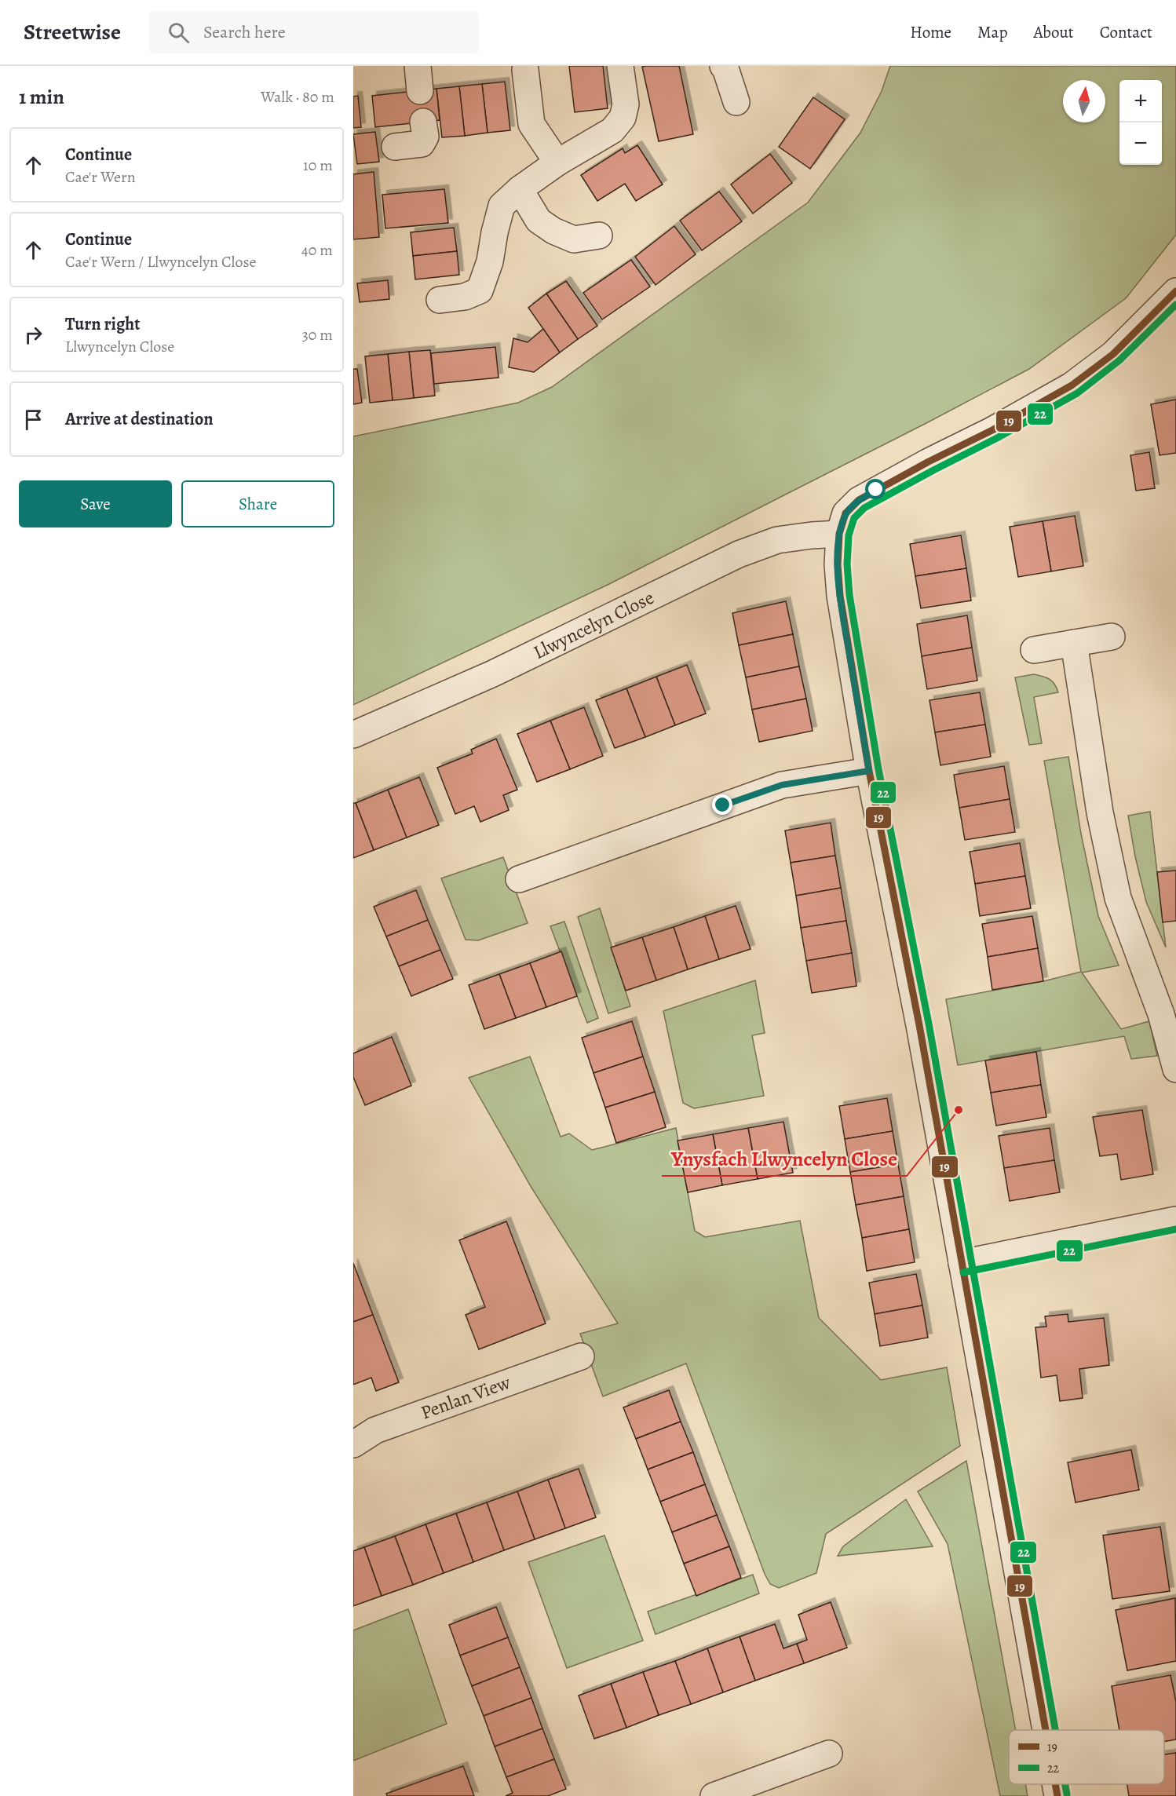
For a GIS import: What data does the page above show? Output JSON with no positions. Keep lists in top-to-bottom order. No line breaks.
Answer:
{"streets":{"street":["Llwyncelyn Close","Penlan View"]},"places":["Ynysfach Llwyncelyn Close"],"lines":["transit line 19","transit line 22"],"legend":["19","22"],"north":"top","page":{"header":"Streetwise","search":"Search here","nav":["Home","Map","About","Contact"],"heading":["1 min","Walk · 80 m"],"map_buttons":["+","−"],"list":[["Continue","Cae'r Wern","10 m"],["Continue","Cae'r Wern / Llwyncelyn Close","40 m"],["Turn right","Llwyncelyn Close","30 m"],"Arrive at destination"],"buttons":["Save","Share"]}}
